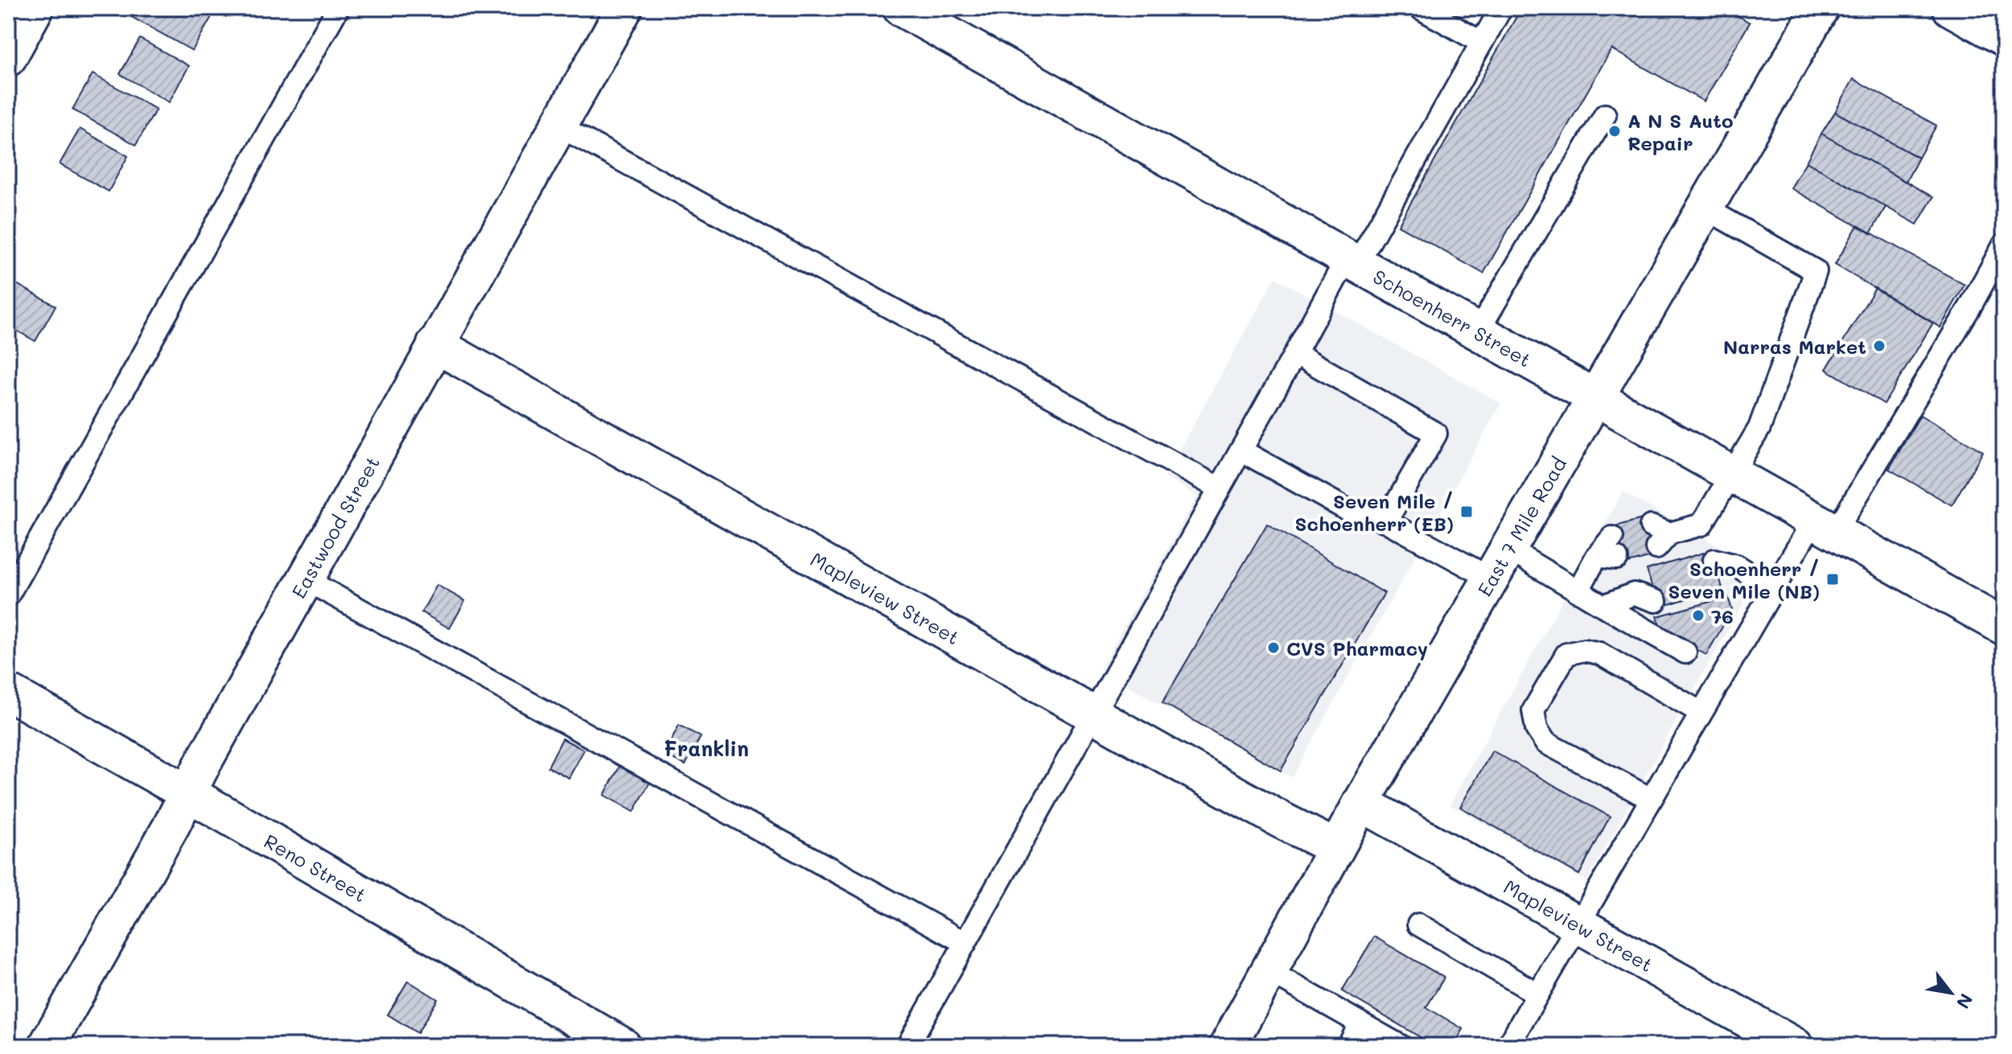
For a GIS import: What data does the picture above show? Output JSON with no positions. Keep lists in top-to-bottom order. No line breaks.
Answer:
{"streets":{"street":["Schoenherr Street","East 7 Mile Road","Eastwood Street","Mapleview Street","Reno Street"]},"crossings":[["Schoenherr Street","East 7 Mile Road"],["East 7 Mile Road","Mapleview Street"],["Eastwood Street","Mapleview Street"],["Eastwood Street","Reno Street"]],"districts":["Franklin"],"places":{"other":["A N S Auto Repair","Narras Market","76","CVS Pharmacy"],"transit":["Seven Mile / Schoenherr (EB)","Schoenherr / Seven Mile (NB)"]},"north":"bottom right"}
